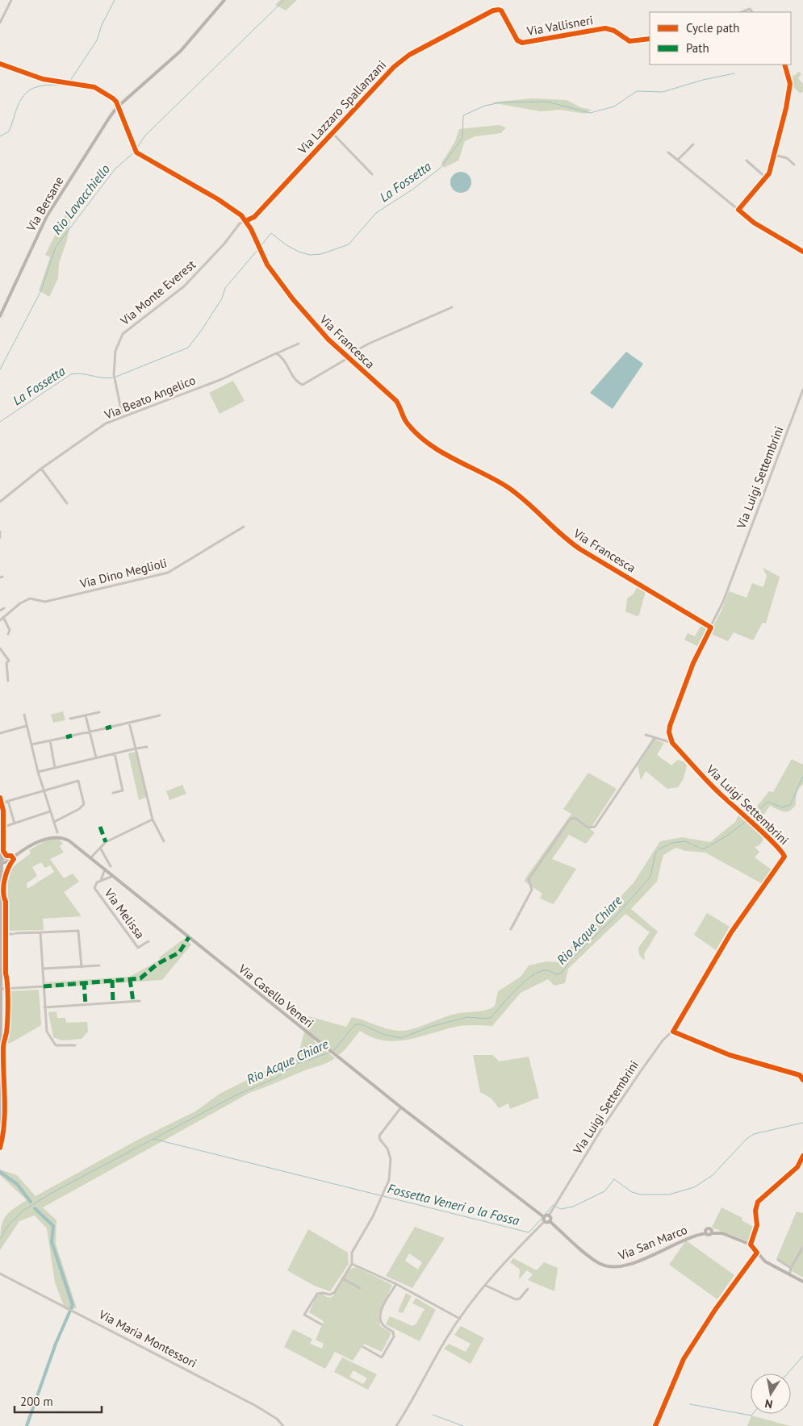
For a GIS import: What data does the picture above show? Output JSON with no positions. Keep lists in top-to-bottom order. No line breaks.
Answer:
{"streets":{"street":["Via Vallisneri","Via Lazzaro Spallanzani","Via Bersane","Via Monte Everest","Via Francesca","Via Beato Angelico","Via Luigi Settembrini","Via Dino Meglioli","Via Melissa","Via Casello Veneri","Via San Marco","Via Maria Montessori"]},"crossings":[["Via Vallisneri","Via Lazzaro Spallanzani"],["Via Lazzaro Spallanzani","Via Monte Everest"],["Via Lazzaro Spallanzani","Via Francesca"],["Via Bersane","Via Francesca"],["Via Monte Everest","Via Francesca"],["Via Monte Everest","Via Beato Angelico"],["Via Francesca","Via Luigi Settembrini"],["Via Melissa","Via Casello Veneri"]],"water":["La Fossetta","Rio Lavacchiello","Rio Acque Chiare","Fossetta Veneri o la Fossa"],"legend":["Cycle path","Path"],"scale_bar":"200 m","north":"bottom"}
